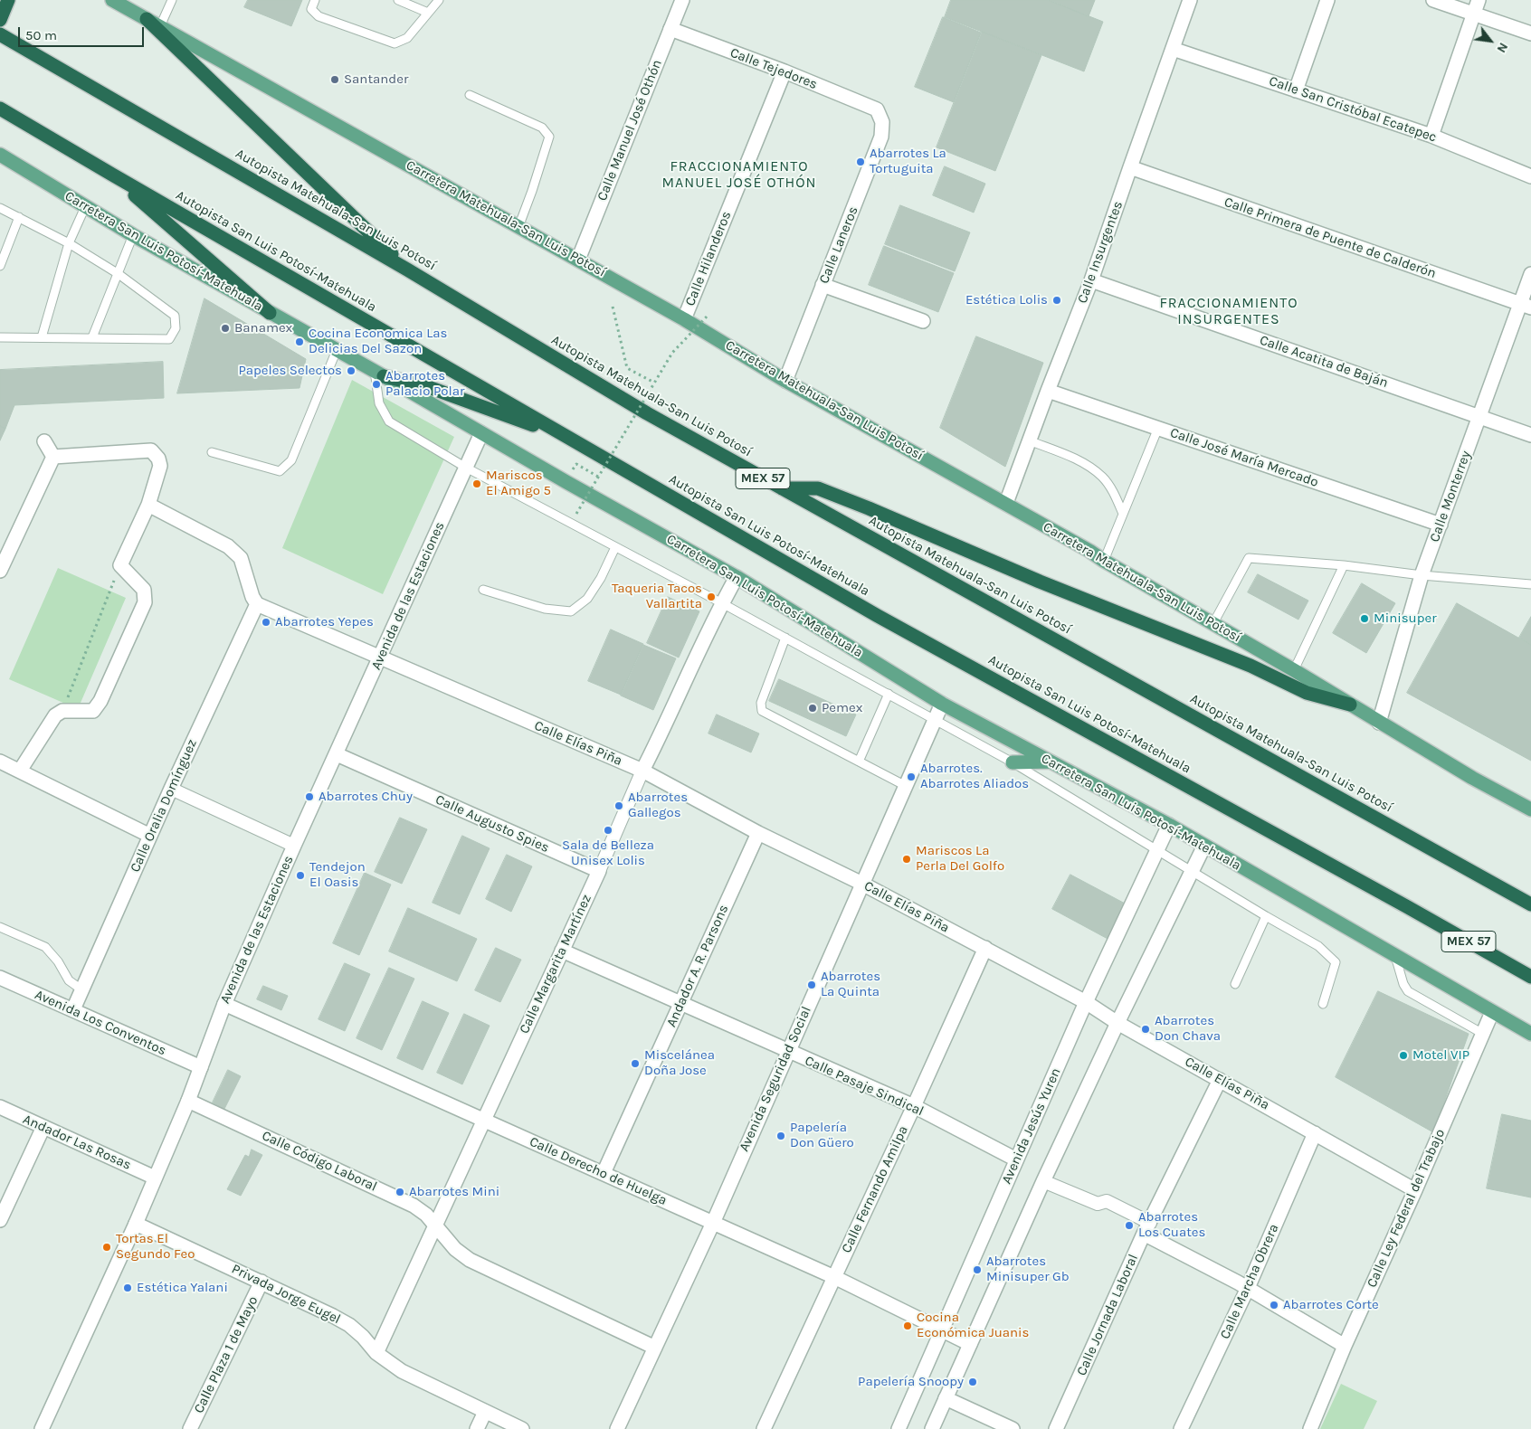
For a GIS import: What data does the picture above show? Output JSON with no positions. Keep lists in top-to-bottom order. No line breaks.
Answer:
{"streets":{"highway":["Autopista Matehuala-San Luis Potosí","Autopista San Luis Potosí-Matehuala","MEX 57"],"main road":["Carretera Matehuala-San Luis Potosí","Carretera San Luis Potosí-Matehuala"],"street":["Calle Tejedores","Calle San Cristóbal Ecatepec","Calle Manuel José Othón","Calle Primera de Puente de Calderón","Calle Laneros","Calle Insurgentes","Calle Hilanderos","Calle Acatita de Baján","Calle José María Mercado","Calle Monterrey","Avenida de las Estaciones","Calle Elías Piña","Calle Oralia Domínguez","Calle Augusto Spies","Calle Margarita Martínez","Andador A. R. Parsons","Avenida Los Conventos","Avenida Seguridad Social","Calle Pasaje Sindical","Avenida Jesús Yuren","Andador Las Rosas","Calle Código Laboral","Calle Derecho de Huelga","Calle Fernando Amilpa","Calle Ley Federal del Trabajo","Calle Marcha Obrera","Privada Jorge Eugel","Calle Jornada Laboral","Calle Plaza 1 de Mayo"]},"crossings":[["Calle Tejedores","Calle Manuel José Othón"],["Calle Tejedores","Calle Laneros"],["Calle Tejedores","Calle Hilanderos"],["Calle San Cristóbal Ecatepec","Calle Insurgentes"],["Calle Manuel José Othón","Carretera Matehuala-San Luis Potosí"],["Carretera Matehuala-San Luis Potosí","Calle Laneros"],["Carretera Matehuala-San Luis Potosí","Calle Insurgentes"],["Carretera Matehuala-San Luis Potosí","Calle Hilanderos"],["Carretera Matehuala-San Luis Potosí","Calle Monterrey"],["Calle Primera de Puente de Calderón","Calle Insurgentes"],["Calle Primera de Puente de Calderón","Calle Monterrey"],["Carretera San Luis Potosí-Matehuala","Avenida de las Estaciones"],["Carretera San Luis Potosí-Matehuala","Calle Margarita Martínez"],["Carretera San Luis Potosí-Matehuala","Avenida Seguridad Social"],["Carretera San Luis Potosí-Matehuala","Avenida Jesús Yuren"],["Carretera San Luis Potosí-Matehuala","Calle Ley Federal del Trabajo"],["Calle Insurgentes","Calle Acatita de Baján"],["Calle Insurgentes","Calle José María Mercado"],["Calle Acatita de Baján","Calle Monterrey"],["Calle José María Mercado","Calle Monterrey"],["Avenida de las Estaciones","Calle Elías Piña"],["Avenida de las Estaciones","Calle Augusto Spies"],["Avenida de las Estaciones","Avenida Los Conventos"],["Avenida de las Estaciones","Andador Las Rosas"],["Avenida de las Estaciones","Calle Código Laboral"],["Avenida de las Estaciones","Calle Derecho de Huelga"],["Avenida de las Estaciones","Privada Jorge Eugel"],["Calle Elías Piña","Calle Oralia Domínguez"],["Calle Elías Piña","Calle Margarita Martínez"],["Calle Elías Piña","Andador A. R. Parsons"],["Calle Elías Piña","Avenida Seguridad Social"],["Calle Elías Piña","Avenida Jesús Yuren"],["Calle Elías Piña","Calle Fernando Amilpa"],["Calle Elías Piña","Calle Ley Federal del Trabajo"],["Calle Elías Piña","Calle Marcha Obrera"],["Calle Elías Piña","Calle Jornada Laboral"],["Calle Oralia Domínguez","Avenida Los Conventos"],["Calle Augusto Spies","Calle Margarita Martínez"],["Calle Margarita Martínez","Calle Pasaje Sindical"],["Calle Margarita Martínez","Calle Código Laboral"],["Calle Margarita Martínez","Calle Derecho de Huelga"],["Calle Margarita Martínez","Privada Jorge Eugel"],["Andador A. R. Parsons","Calle Pasaje Sindical"],["Andador A. R. Parsons","Calle Derecho de Huelga"],["Avenida Seguridad Social","Calle Pasaje Sindical"],["Avenida Seguridad Social","Calle Código Laboral"],["Avenida Seguridad Social","Calle Derecho de Huelga"],["Calle Pasaje Sindical","Avenida Jesús Yuren"],["Calle Pasaje Sindical","Calle Fernando Amilpa"],["Avenida Jesús Yuren","Calle Derecho de Huelga"],["Calle Derecho de Huelga","Calle Fernando Amilpa"],["Privada Jorge Eugel","Calle Plaza 1 de Mayo"]],"districts":["FRACCIONAMIENTO MANUEL JOSÉ OTHÓN","FRACCIONAMIENTO INSURGENTES"],"places":["Santander","Abarrotes La Tortuguita","Estética Lolis","Banamex","Cocina Economica Las Delicias Del Sazon","Papeles Selectos","Abarrotes Palacio Polar","Mariscos El Amigo 5","Taqueria Tacos Vallartita","Minisuper","Abarrotes Yepes","Pemex","Abarrotes. Abarrotes Aliados","Abarrotes Chuy","Abarrotes Gallegos","Sala de Belleza Unisex Lolis","Mariscos La Perla Del Golfo","Tendejon El Oasis","Abarrotes La Quinta","Abarrotes Don Chava","Motel VIP","Miscelánea Doña Jose","Papelería Don Güero","Abarrotes Mini","Abarrotes Los Cuates","Tortas El Segundo Feo","Abarrotes Minisuper Gb","Estética Yalani","Abarrotes Corte","Cocina Económica Juanis","Papelería Snoopy"],"scale_bar":"50 m","north":"bottom right"}
